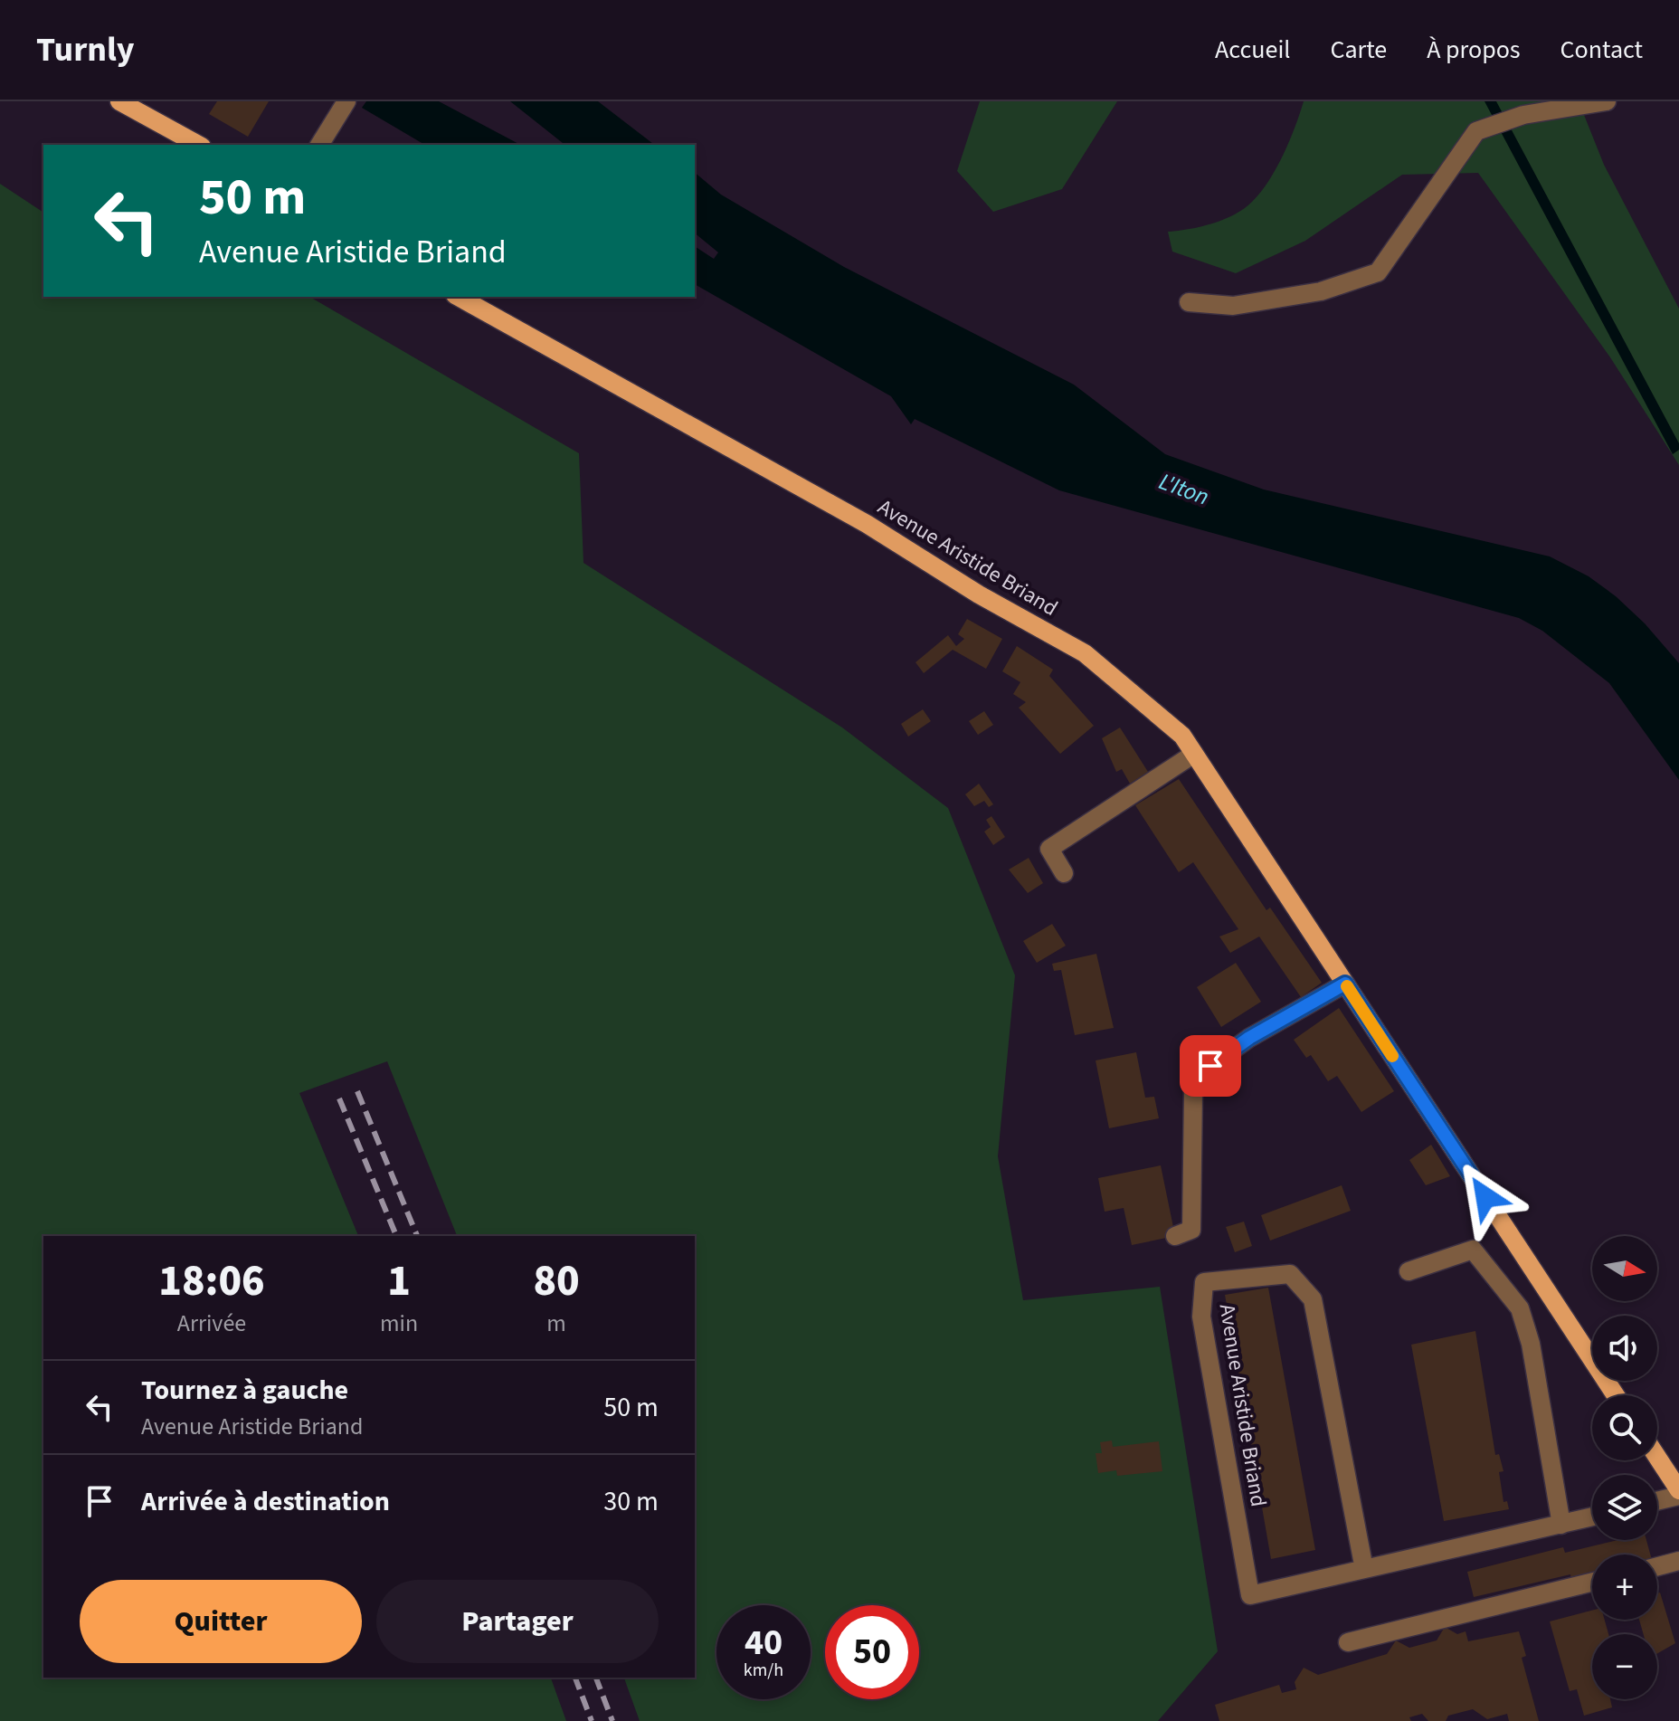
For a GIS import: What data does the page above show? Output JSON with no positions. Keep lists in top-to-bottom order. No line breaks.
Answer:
{"streets":{"main road":["Avenue Aristide Briand"]},"water":["L'Iton"],"north":"right","page":{"header":"Turnly","nav":["Accueil","Carte","À propos","Contact"],"turn":["50 m","Avenue Aristide Briand"],"map_buttons":["+","−"],"eta":["18:06","Arrivée","1","min","80","m"],"list":[{"name":"Tournez à gauche","note":"Avenue Aristide Briand","value":"50 m"},{"name":"Arrivée à destination","value":"30 m"}],"buttons":["Quitter","Partager"],"speed":"40 km/h","limit":"50"}}
